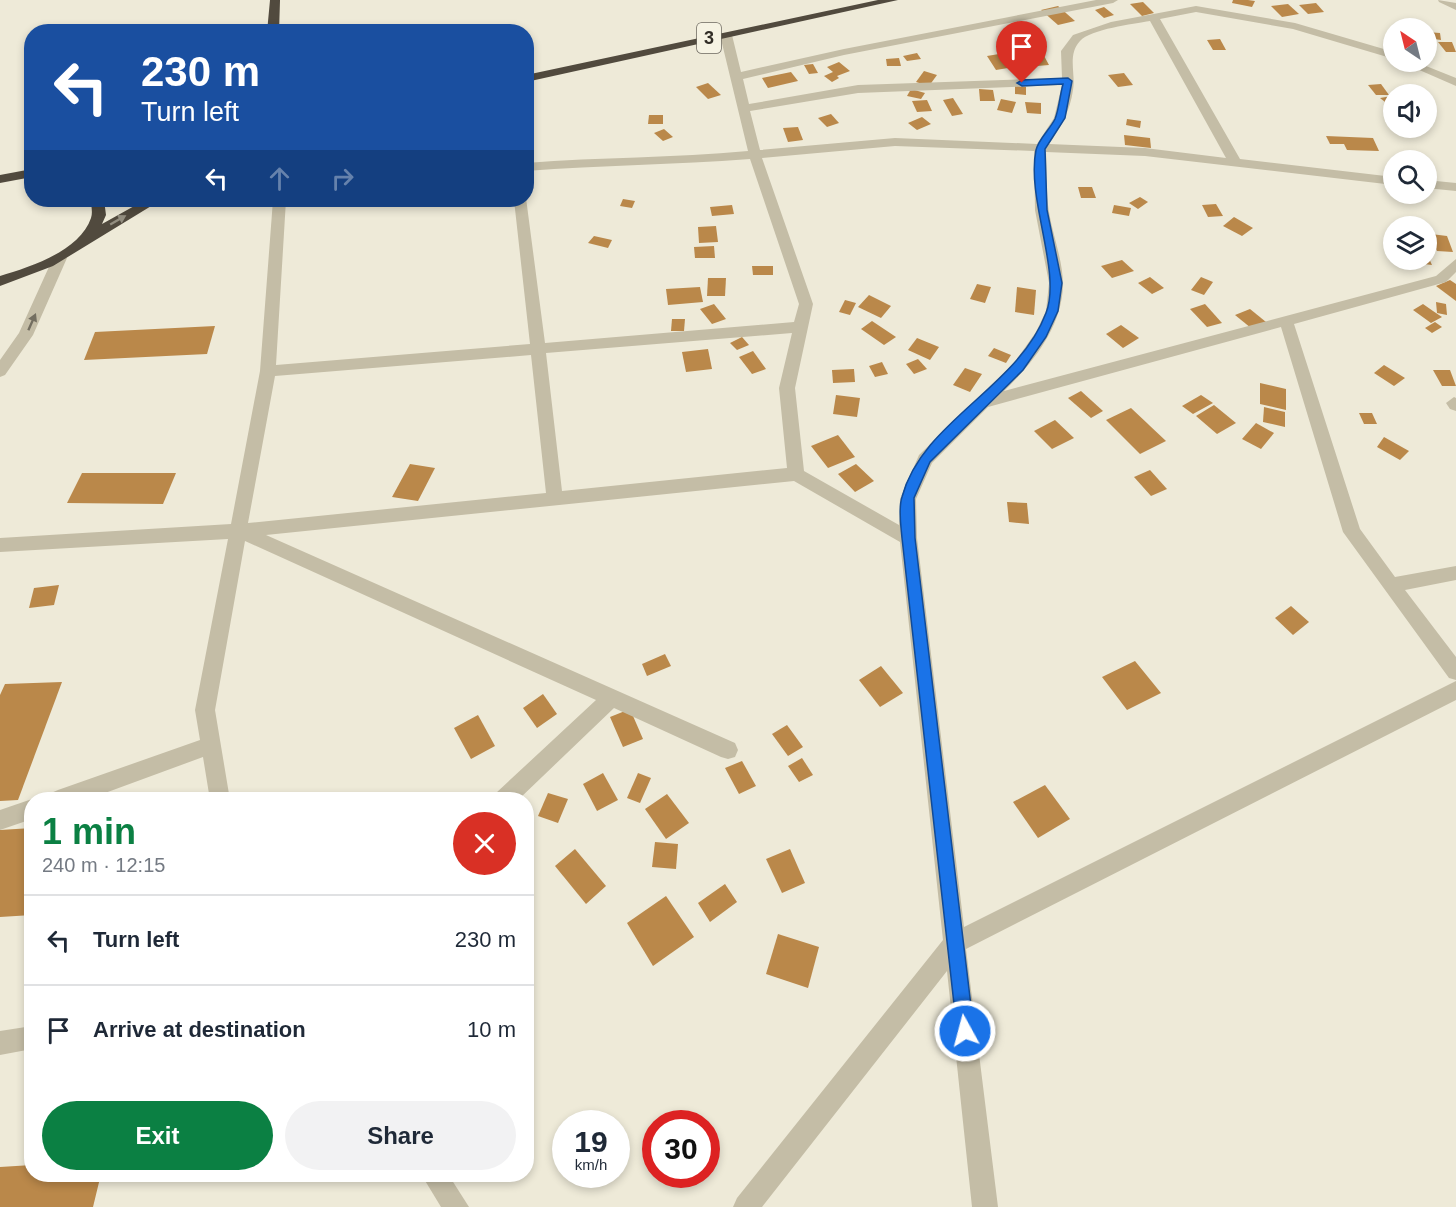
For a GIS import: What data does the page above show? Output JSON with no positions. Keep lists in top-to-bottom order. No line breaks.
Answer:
{"streets":{"highway":["3"]},"north":"top left","page":{"turn":["230 m","Turn left"],"heading":["1 min","240 m · 12:15"],"list":[{"name":"Turn left","value":"230 m"},{"name":"Arrive at destination","value":"10 m"}],"buttons":["Exit","Share"],"speed":"19 km/h","limit":"30"}}
